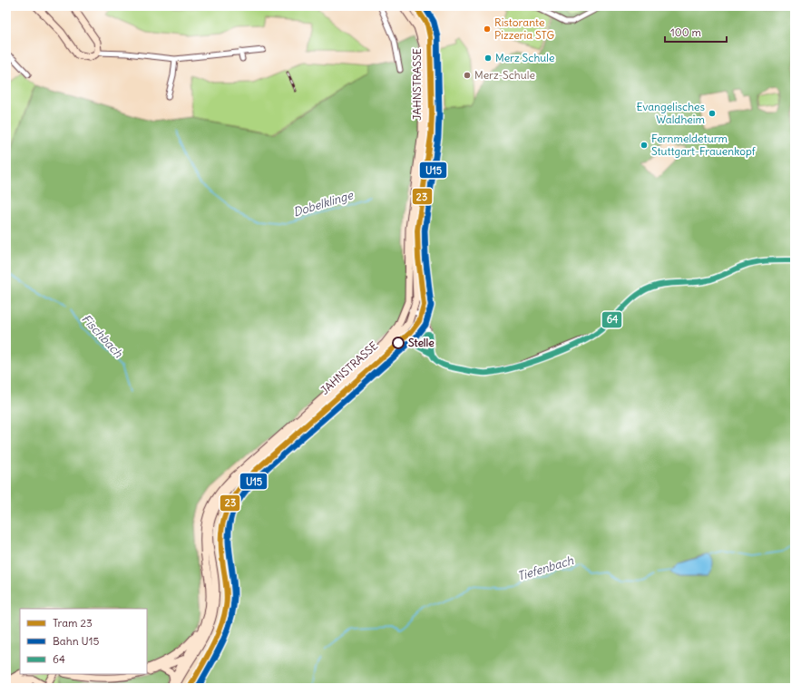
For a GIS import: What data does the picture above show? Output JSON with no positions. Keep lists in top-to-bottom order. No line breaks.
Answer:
{"streets":{"main road":["JAHNSTRASSE"]},"water":["Dobelklinge","Fischbach","Tiefenbach"],"places":["Ristorante Pizzeria STG","Merz Schule","Merz-Schule","Evangelisches Waldheim","Fernmeldeturm Stuttgart-Frauenkopf","Stelle"],"lines":["tram line 23","rail line U15","transit line 64"],"legend":["Tram 23","Bahn U15","64"],"scale_bar":"100 m"}
